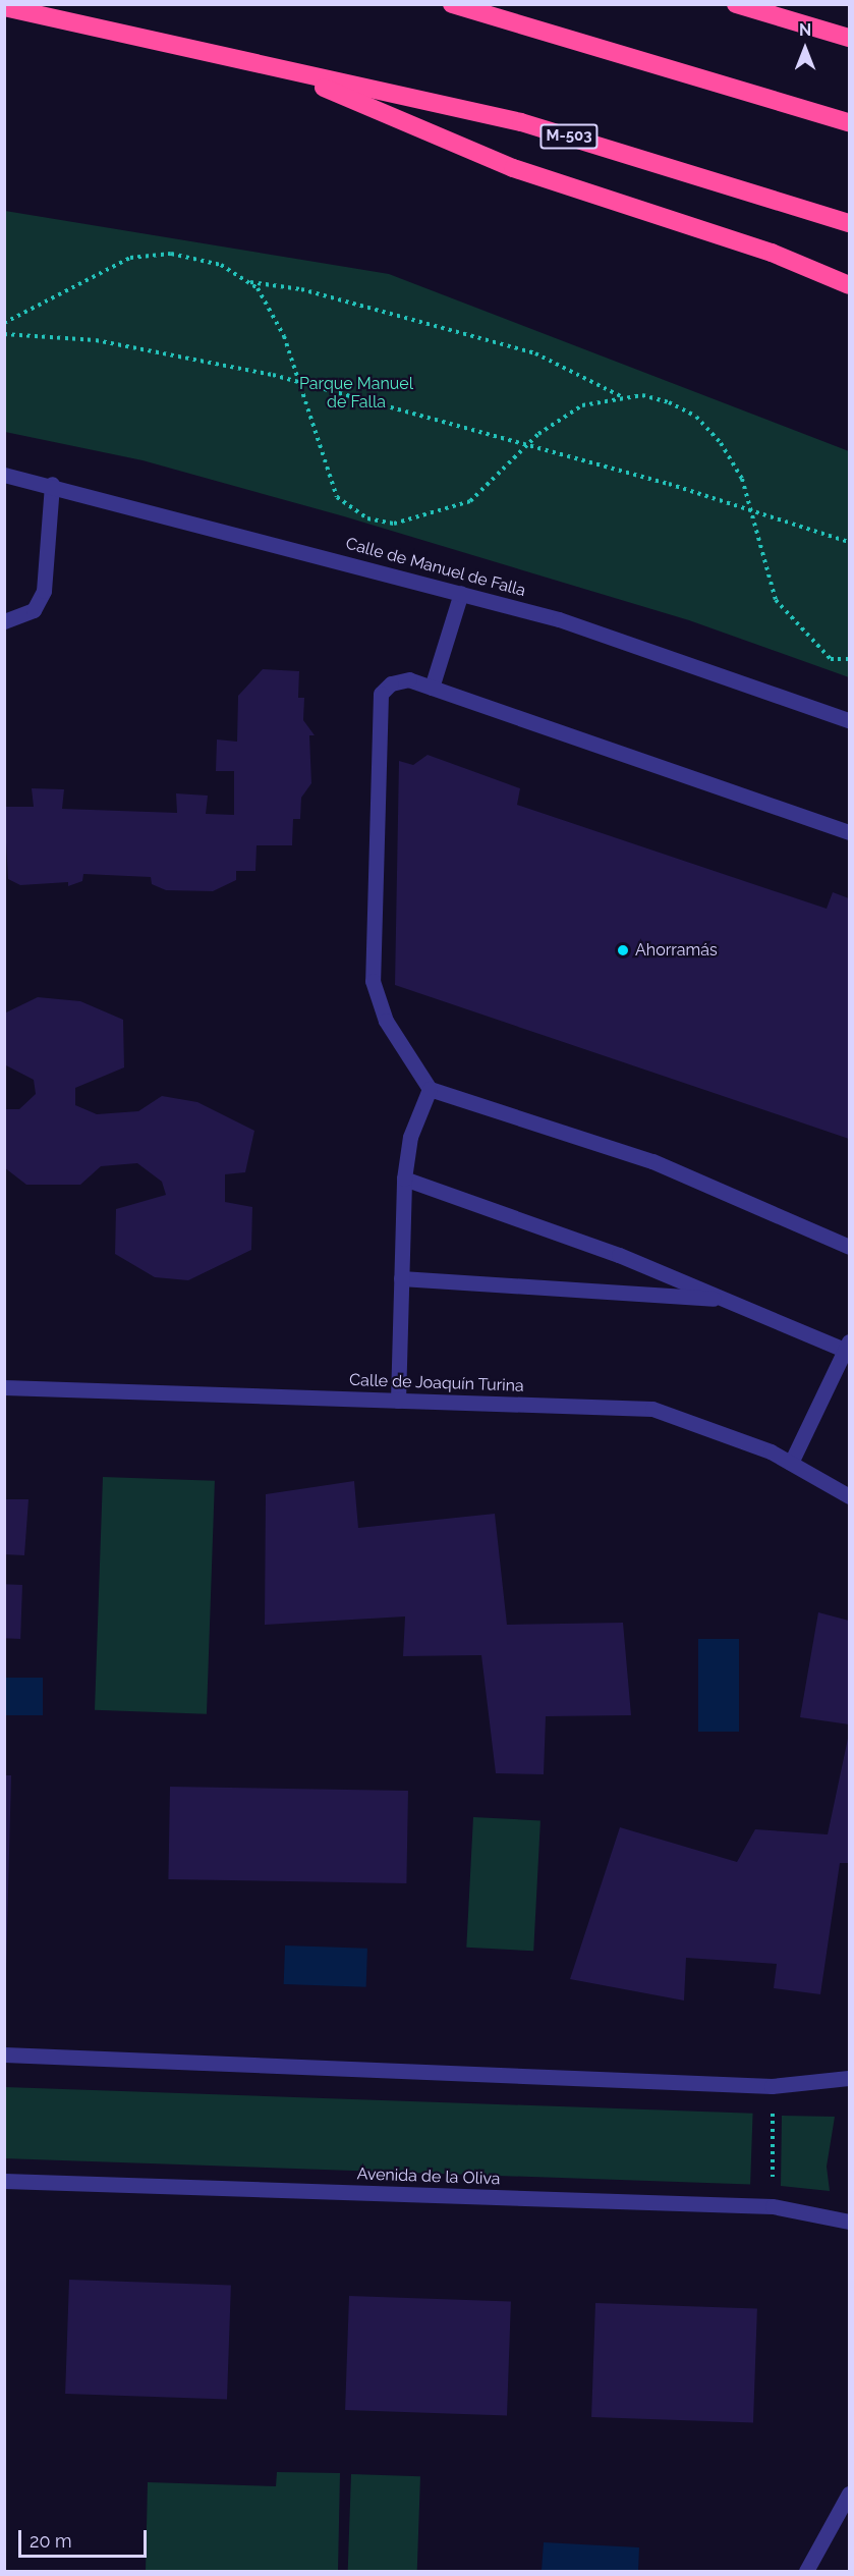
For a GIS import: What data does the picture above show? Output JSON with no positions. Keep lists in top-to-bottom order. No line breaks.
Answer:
{"streets":{"highway":["M-503"],"street":["Calle de Manuel de Falla","Calle de Joaquín Turina","Avenida de la Oliva"]},"parks":["Parque Manuel de Falla"],"places":["Ahorramás"],"scale_bar":"20 m","north":"top"}
